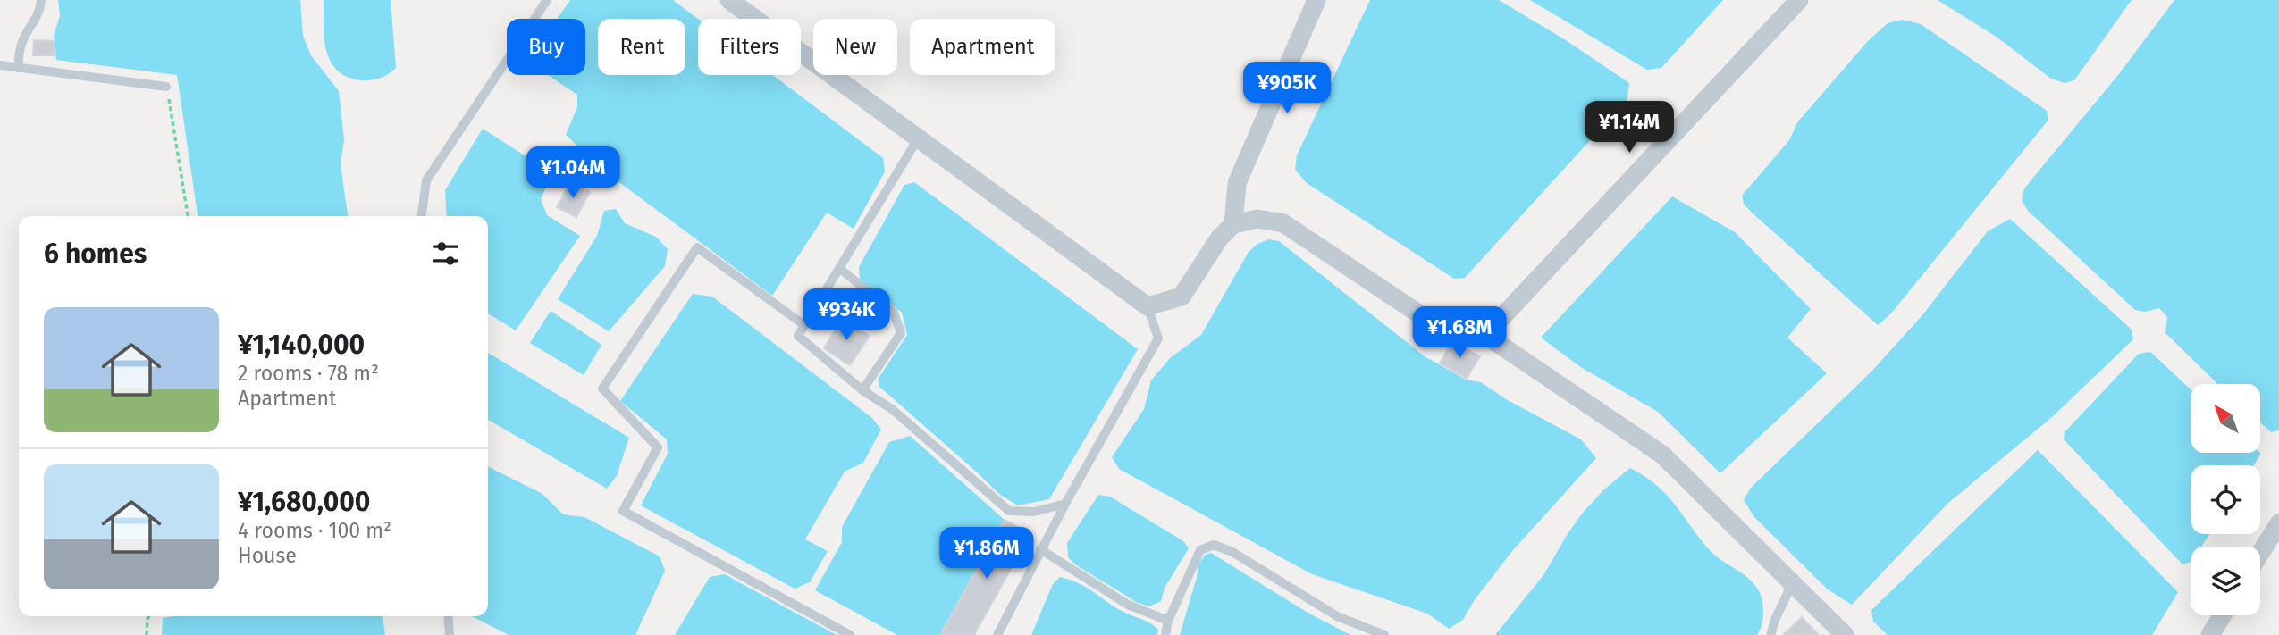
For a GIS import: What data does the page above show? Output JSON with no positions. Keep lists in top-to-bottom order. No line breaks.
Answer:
{"north":"top left","page":{"chip":["Buy","Rent","Filters","New","Apartment"],"price":["¥905K","¥1.14M","¥1.04M","¥934K","¥1.68M","¥1.86M"],"heading":"6 homes","list":[{"name":"¥1,140,000","note":"2 rooms · 78 m² · Apartment"},{"name":"¥1,680,000","note":"4 rooms · 100 m² · House"}]}}
